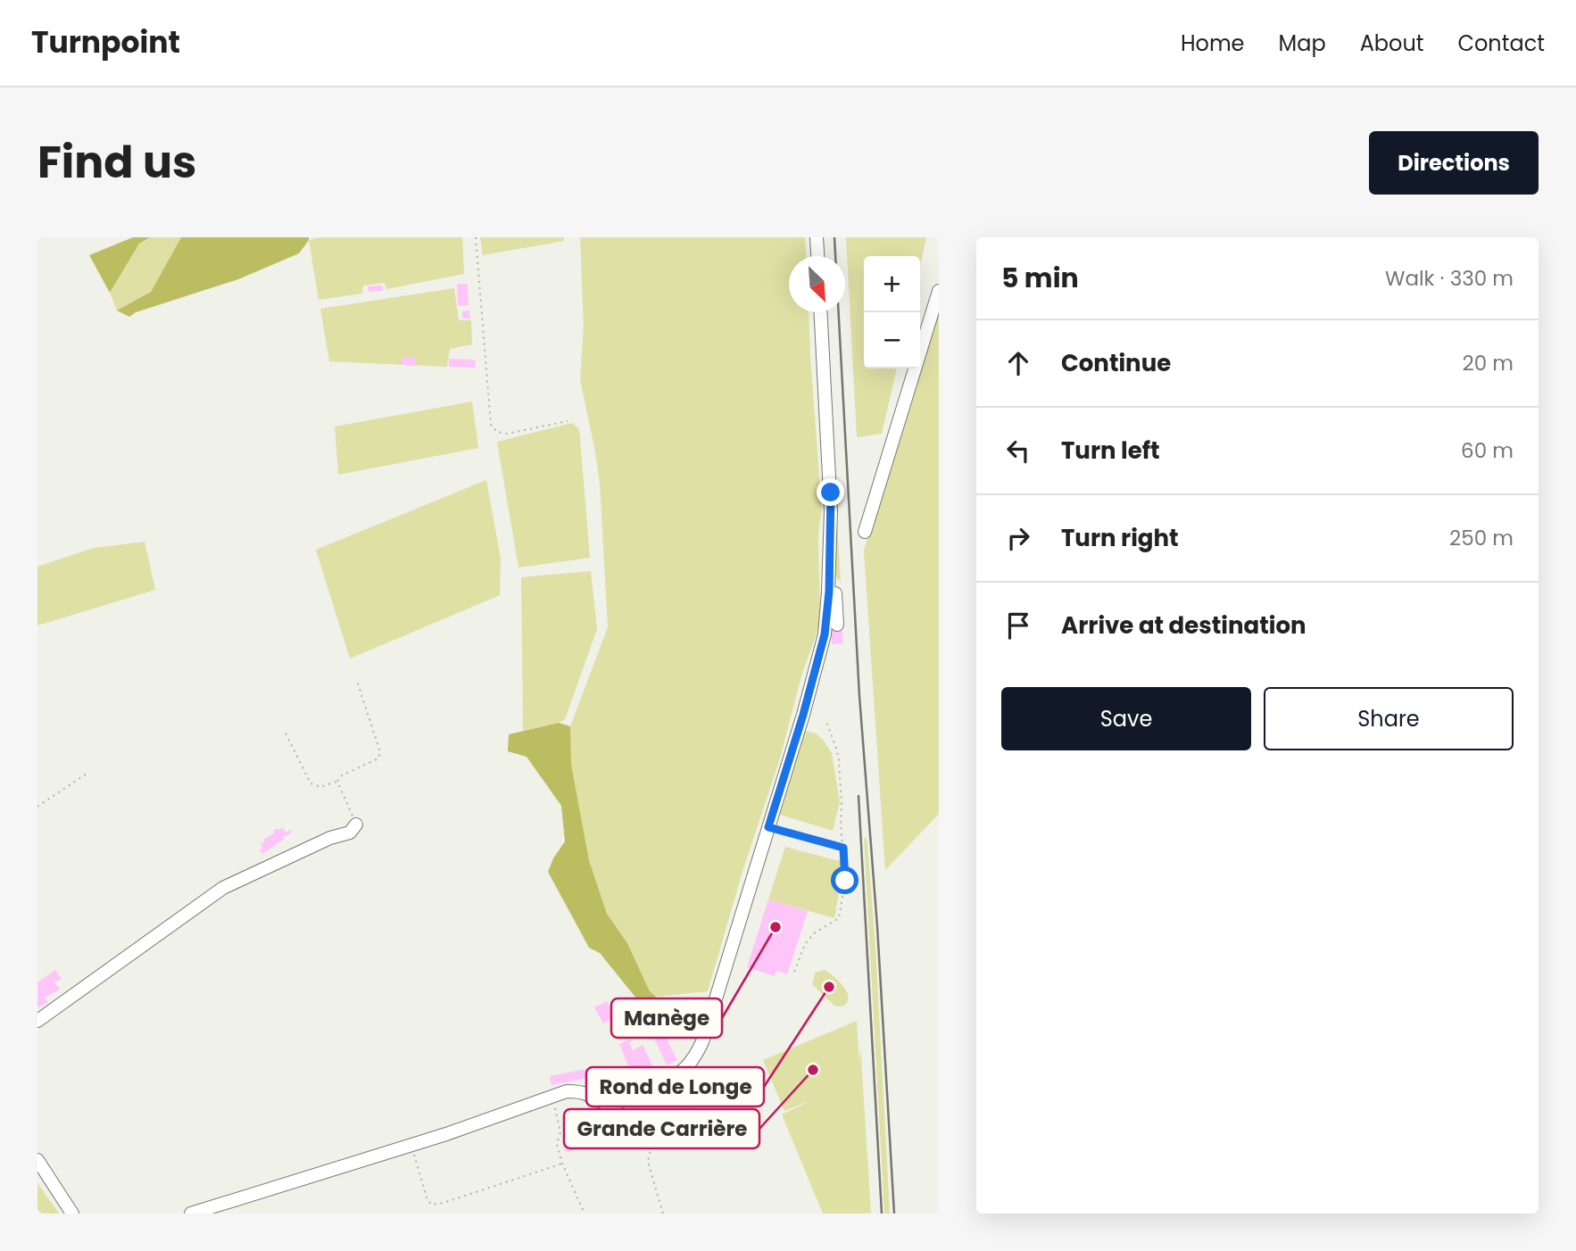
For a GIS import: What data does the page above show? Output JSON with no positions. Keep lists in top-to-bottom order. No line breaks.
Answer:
{"places":["Manège","Rond de Longe","Grande Carrière"],"north":"bottom right","page":{"header":"Turnpoint","nav":["Home","Map","About","Contact"],"title":"Find us","buttons":["Directions",["Save","Share"]],"heading":["5 min","Walk · 330 m"],"map_buttons":["+","−"],"list":[["Continue","20 m"],["Turn left","60 m"],["Turn right","250 m"],"Arrive at destination"]}}
